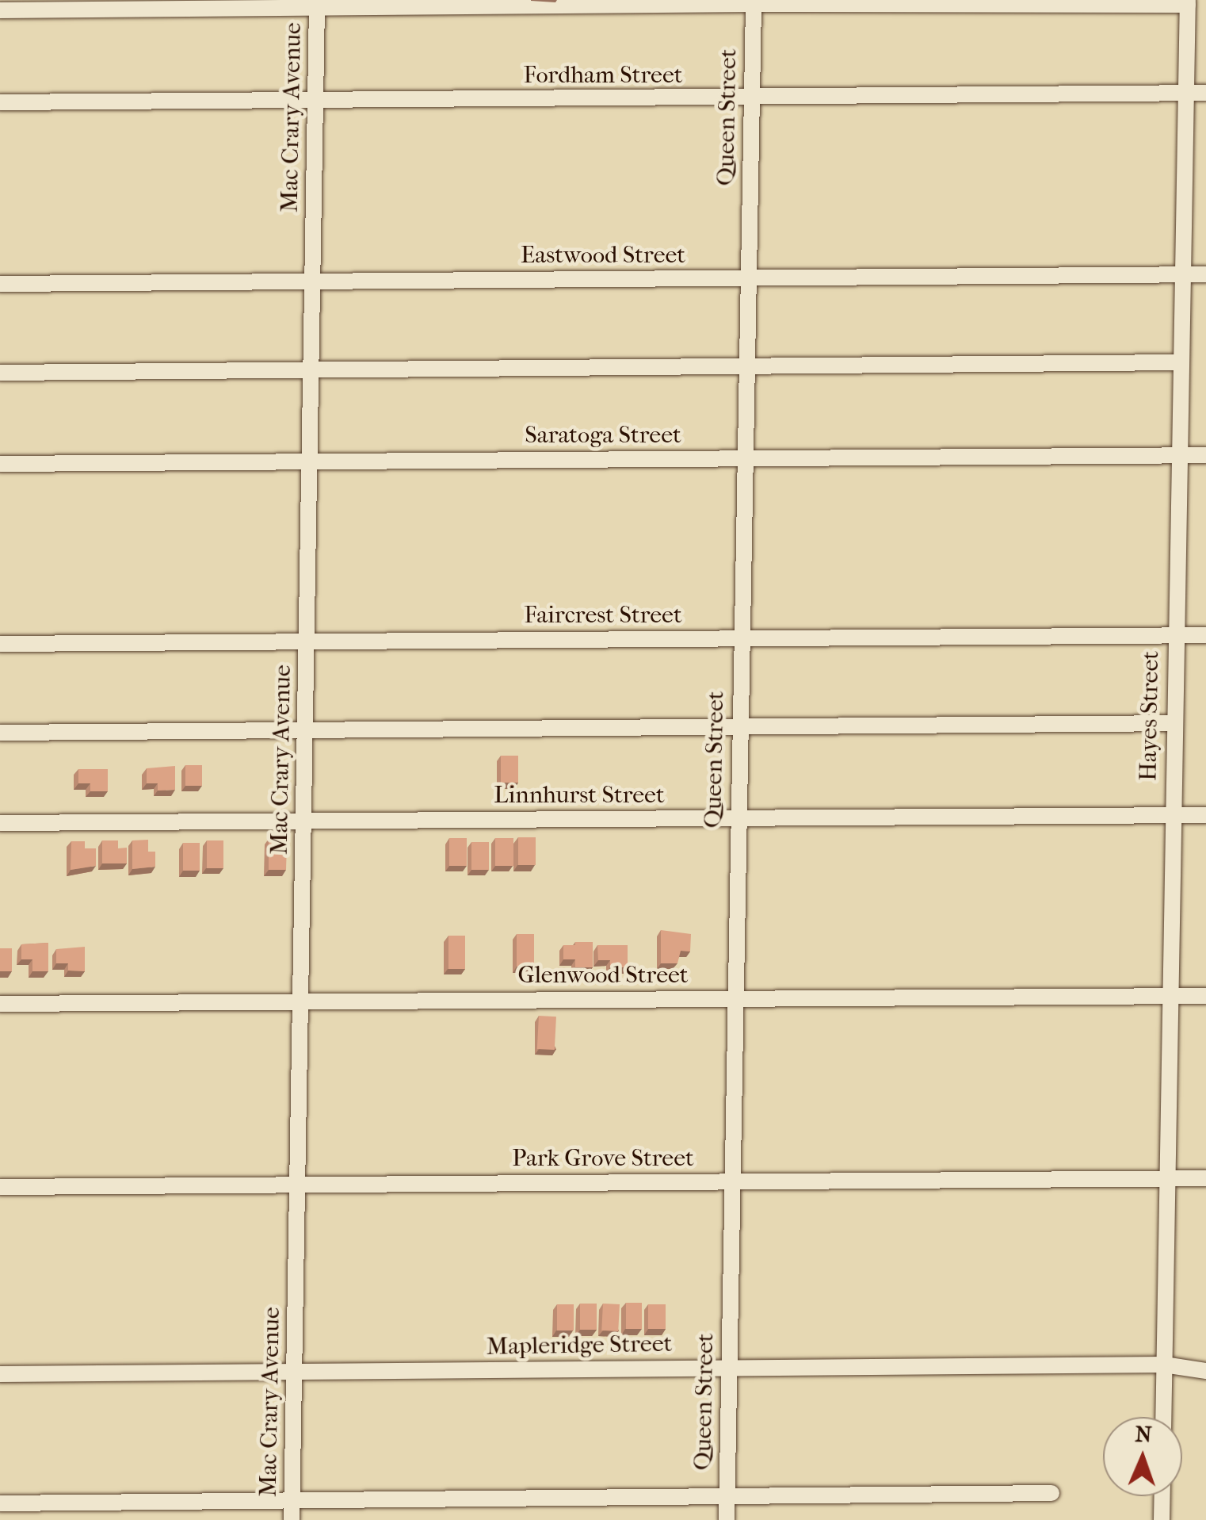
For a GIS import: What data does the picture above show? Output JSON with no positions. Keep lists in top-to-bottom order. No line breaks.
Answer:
{"streets":{"street":["Fordham Street","Mac Crary Avenue","Queen Street","Eastwood Street","Saratoga Street","Faircrest Street","Hayes Street","Linnhurst Street","Glenwood Street","Park Grove Street","Mapleridge Street"]},"crossings":[["Fordham Street","Mac Crary Avenue"],["Fordham Street","Queen Street"],["Fordham Street","Hayes Street"],["Mac Crary Avenue","Eastwood Street"],["Mac Crary Avenue","Saratoga Street"],["Mac Crary Avenue","Faircrest Street"],["Mac Crary Avenue","Linnhurst Street"],["Mac Crary Avenue","Glenwood Street"],["Mac Crary Avenue","Park Grove Street"],["Mac Crary Avenue","Mapleridge Street"],["Queen Street","Eastwood Street"],["Queen Street","Saratoga Street"],["Queen Street","Faircrest Street"],["Queen Street","Linnhurst Street"],["Queen Street","Glenwood Street"],["Queen Street","Park Grove Street"],["Queen Street","Mapleridge Street"],["Eastwood Street","Hayes Street"],["Saratoga Street","Hayes Street"],["Faircrest Street","Hayes Street"],["Hayes Street","Linnhurst Street"],["Hayes Street","Glenwood Street"],["Hayes Street","Park Grove Street"],["Hayes Street","Mapleridge Street"]],"north":"top"}
